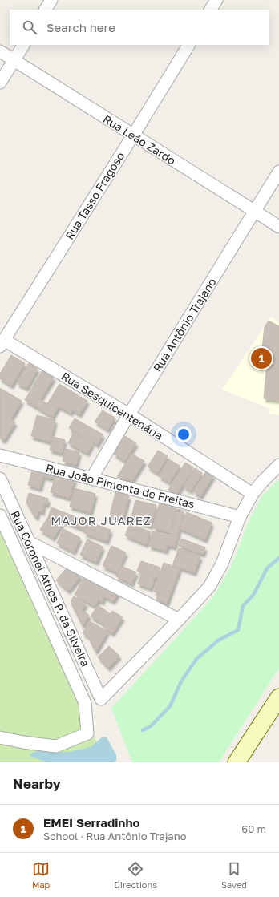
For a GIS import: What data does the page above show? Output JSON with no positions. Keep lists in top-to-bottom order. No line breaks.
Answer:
{"streets":{"street":["Rua Leão Zardo","Rua Tasso Fragoso","Rua Antônio Trajano","Rua Sesquicentenária","Rua João Pimenta de Freitas","Rua Coronel Athos P. da Silveira"]},"crossings":[["Rua Leão Zardo","Rua Tasso Fragoso"],["Rua Leão Zardo","Rua Antônio Trajano"],["Rua Tasso Fragoso","Rua Sesquicentenária"],["Rua Antônio Trajano","Rua Sesquicentenária"],["Rua Antônio Trajano","Rua João Pimenta de Freitas"]],"districts":["MAJOR JUAREZ"],"page":{"search":"Search here","pins":"1","heading":"Nearby","list":[{"mark":"1","name":"EMEI Serradinho","note":"School · Rua Antônio Trajano","value":"60 m"}],"nav":["Map","Directions","Saved"]}}
